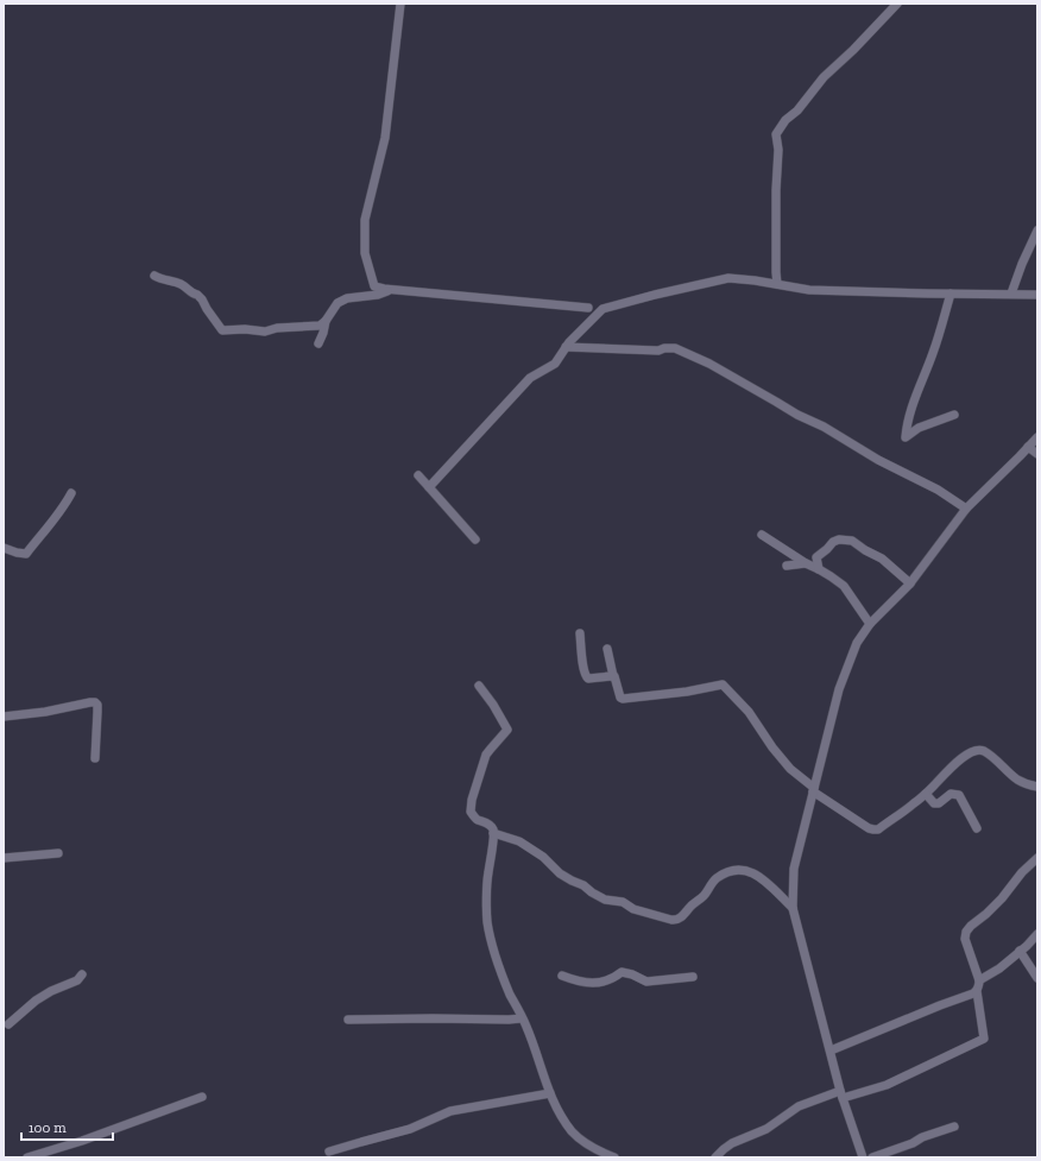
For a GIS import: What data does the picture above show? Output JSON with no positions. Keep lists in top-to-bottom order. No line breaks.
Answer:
{"scale_bar":"100 m"}
